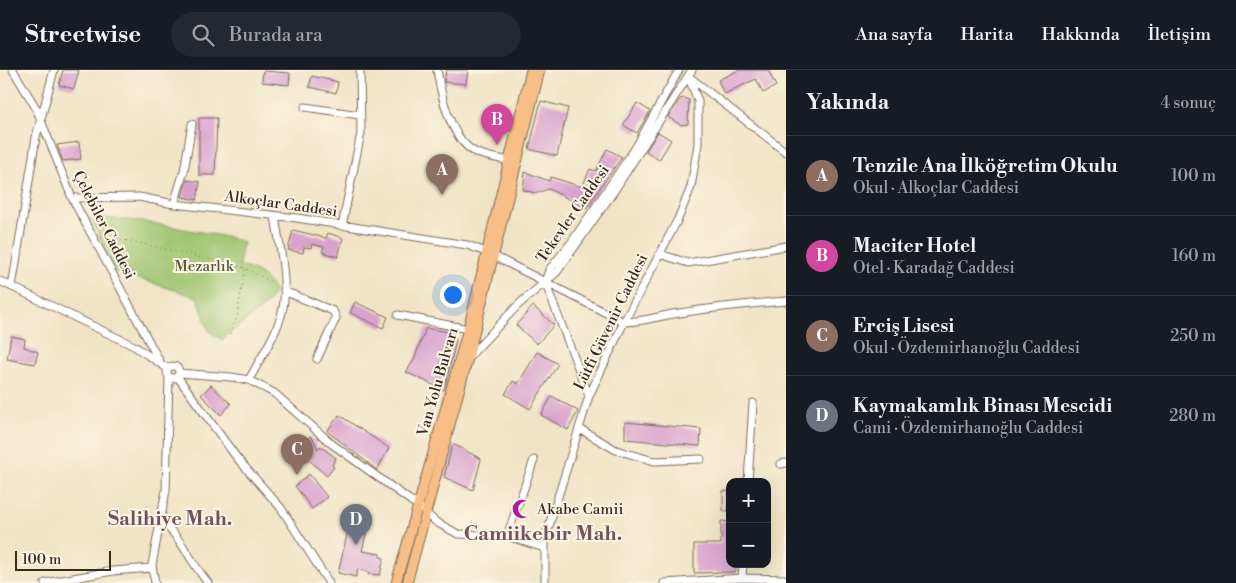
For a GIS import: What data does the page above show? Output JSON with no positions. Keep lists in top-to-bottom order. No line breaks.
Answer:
{"streets":{"main road":["Van Yolu Bulvarı"],"street":["Alkoçlar Caddesi","Tekevler Caddesi","Çelebiler Caddesi","Lütfi Güvenir Caddesi"]},"crossings":[["Alkoçlar Caddesi","Tekevler Caddesi"],["Alkoçlar Caddesi","Çelebiler Caddesi"],["Alkoçlar Caddesi","Lütfi Güvenir Caddesi"],["Alkoçlar Caddesi","Van Yolu Bulvarı"]],"districts":["Salihiye Mah.","Camiikebir Mah."],"parks":["Mezarlık"],"places":{"mosque":["Akabe Camii"]},"scale_bar":"100 m","page":{"header":"Streetwise","search":"Burada ara","nav":["Ana sayfa","Harita","Hakkında","İletişim"],"heading":["Yakında","4 sonuç"],"pins":["B","A","C","D"],"list":[{"mark":"A","name":"Tenzile Ana İlköğretim Okulu","note":"Okul · Alkoçlar Caddesi","value":"100 m"},{"mark":"B","name":"Maciter Hotel","note":"Otel · Karadağ Caddesi","value":"160 m"},{"mark":"C","name":"Erciş Lisesi","note":"Okul · Özdemirhanoğlu Caddesi","value":"250 m"},{"mark":"D","name":"Kaymakamlık Binası Mescidi","note":"Cami · Özdemirhanoğlu Caddesi","value":"280 m"}],"map_buttons":["+","−"],"scale":"100 m"}}
